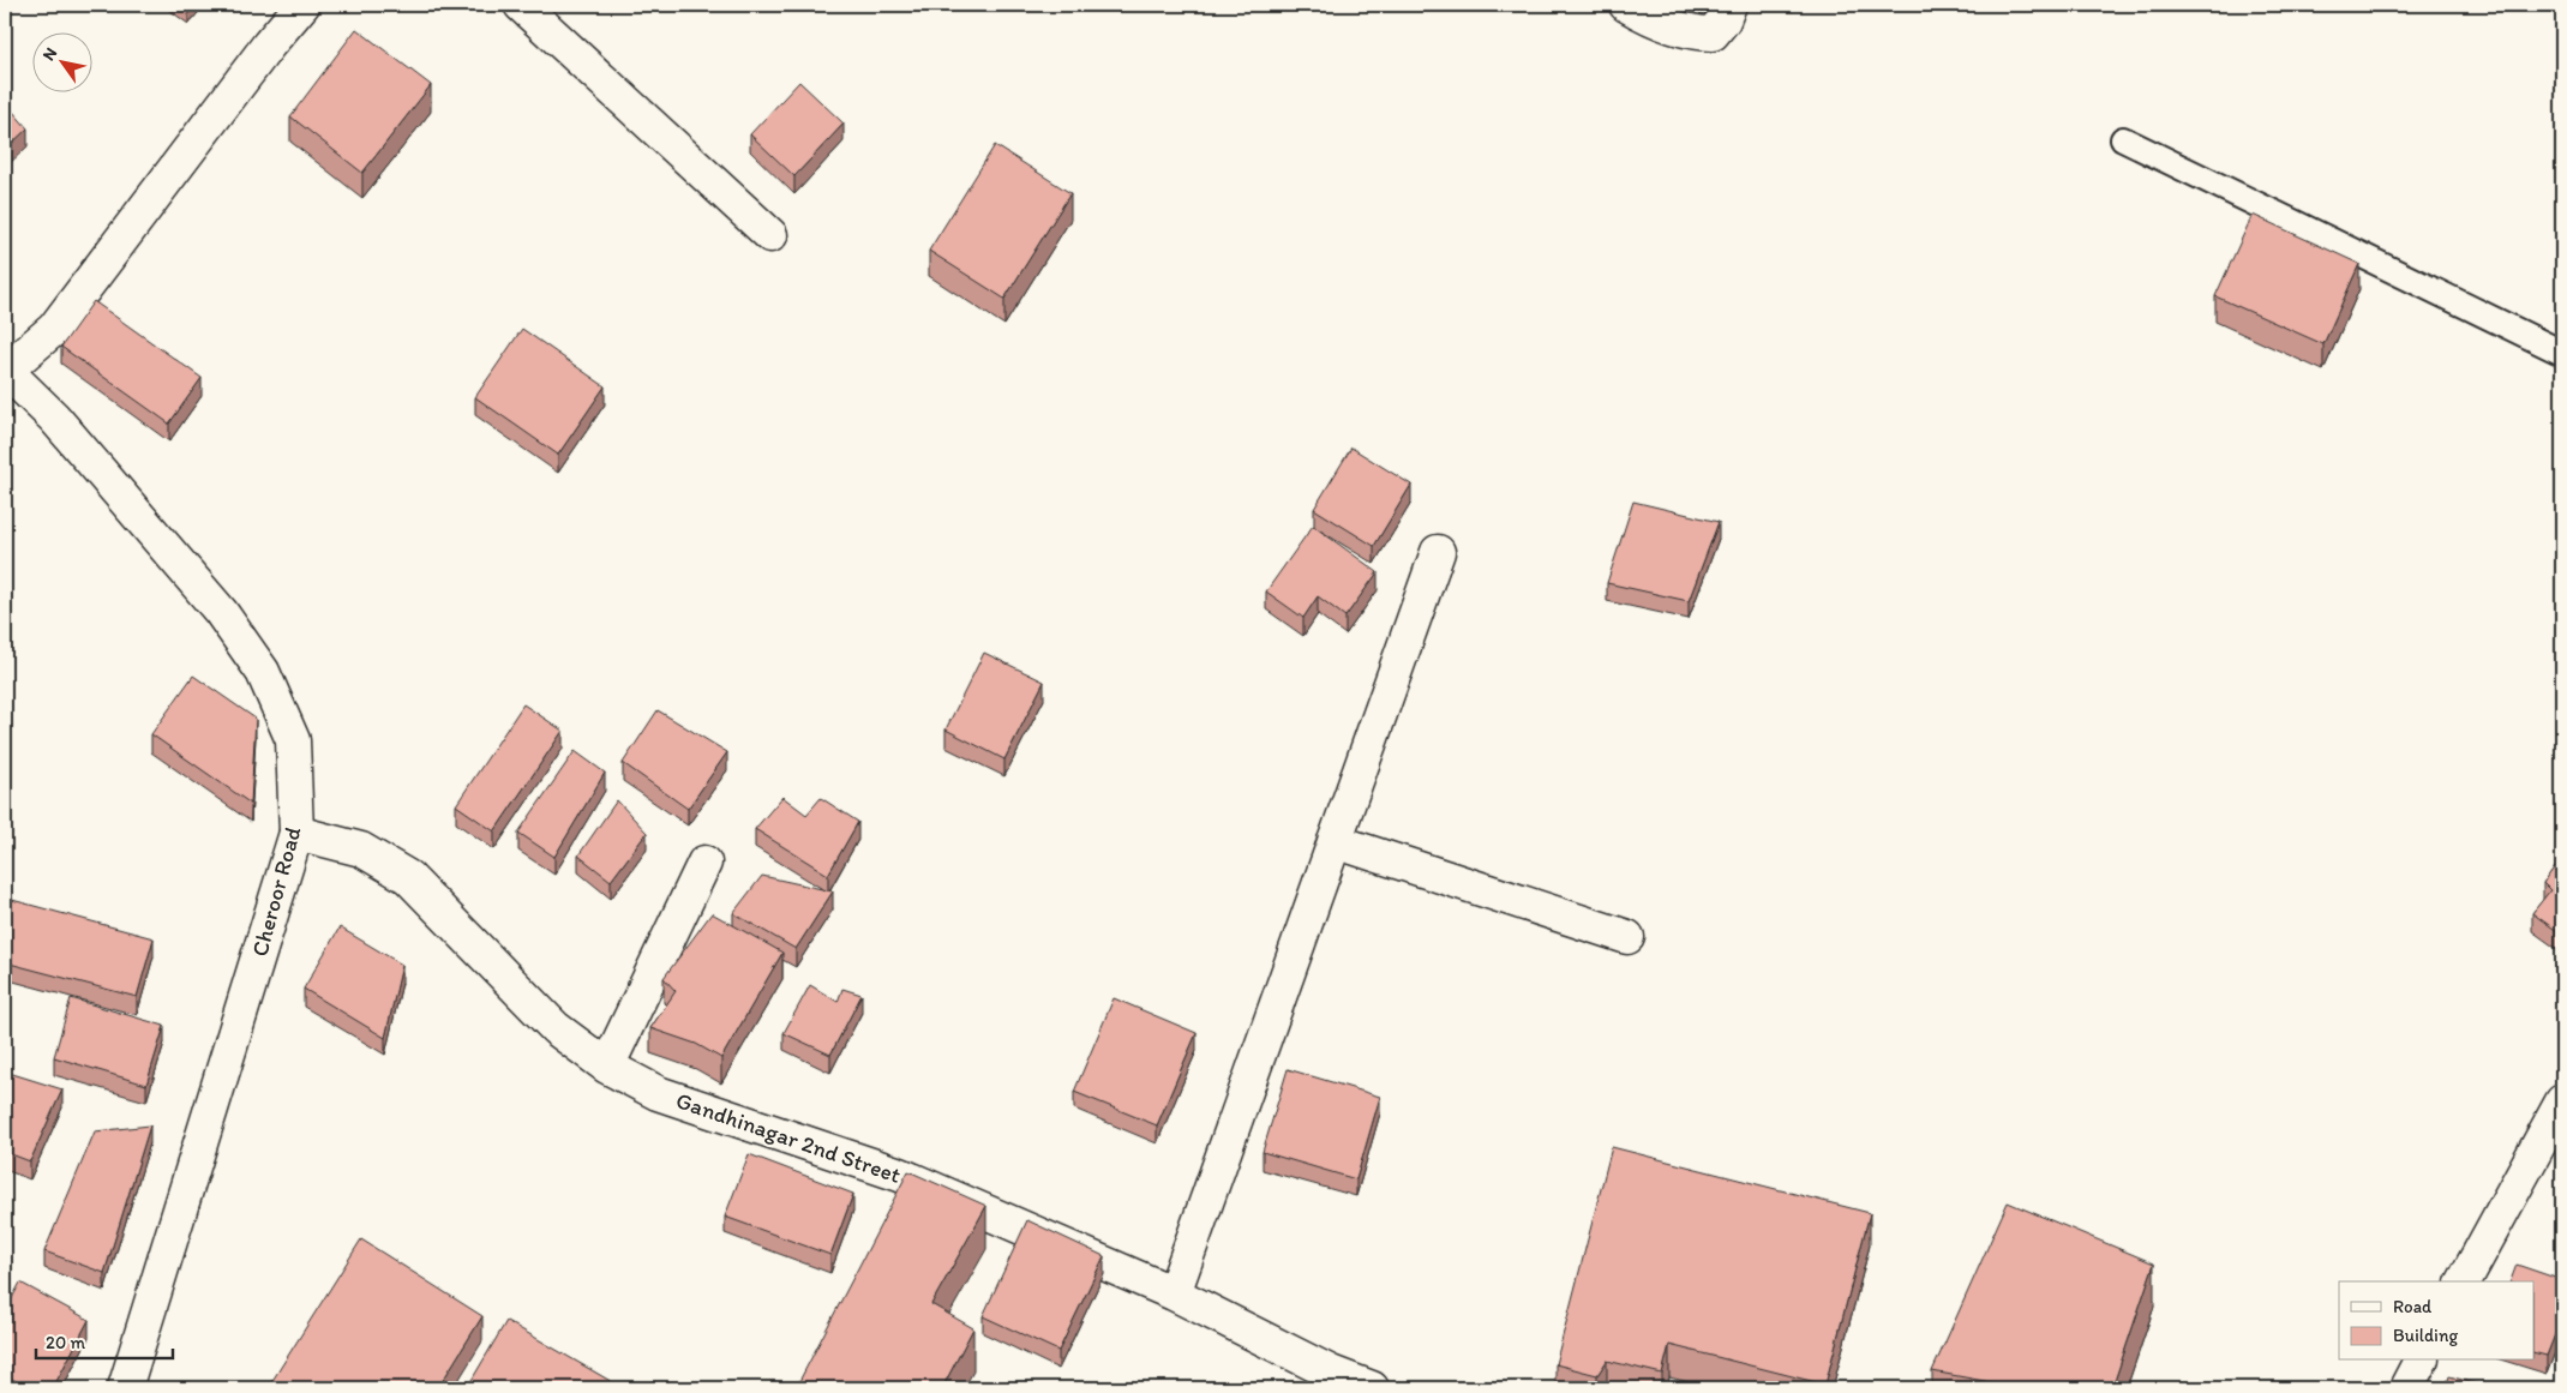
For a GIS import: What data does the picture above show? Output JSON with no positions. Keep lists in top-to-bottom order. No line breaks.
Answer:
{"streets":{"street":["Cheroor Road","Gandhinagar 2nd Street"]},"crossings":[["Cheroor Road","Gandhinagar 2nd Street"]],"legend":["Road","Building"],"scale_bar":"20 m","north":"top left"}
